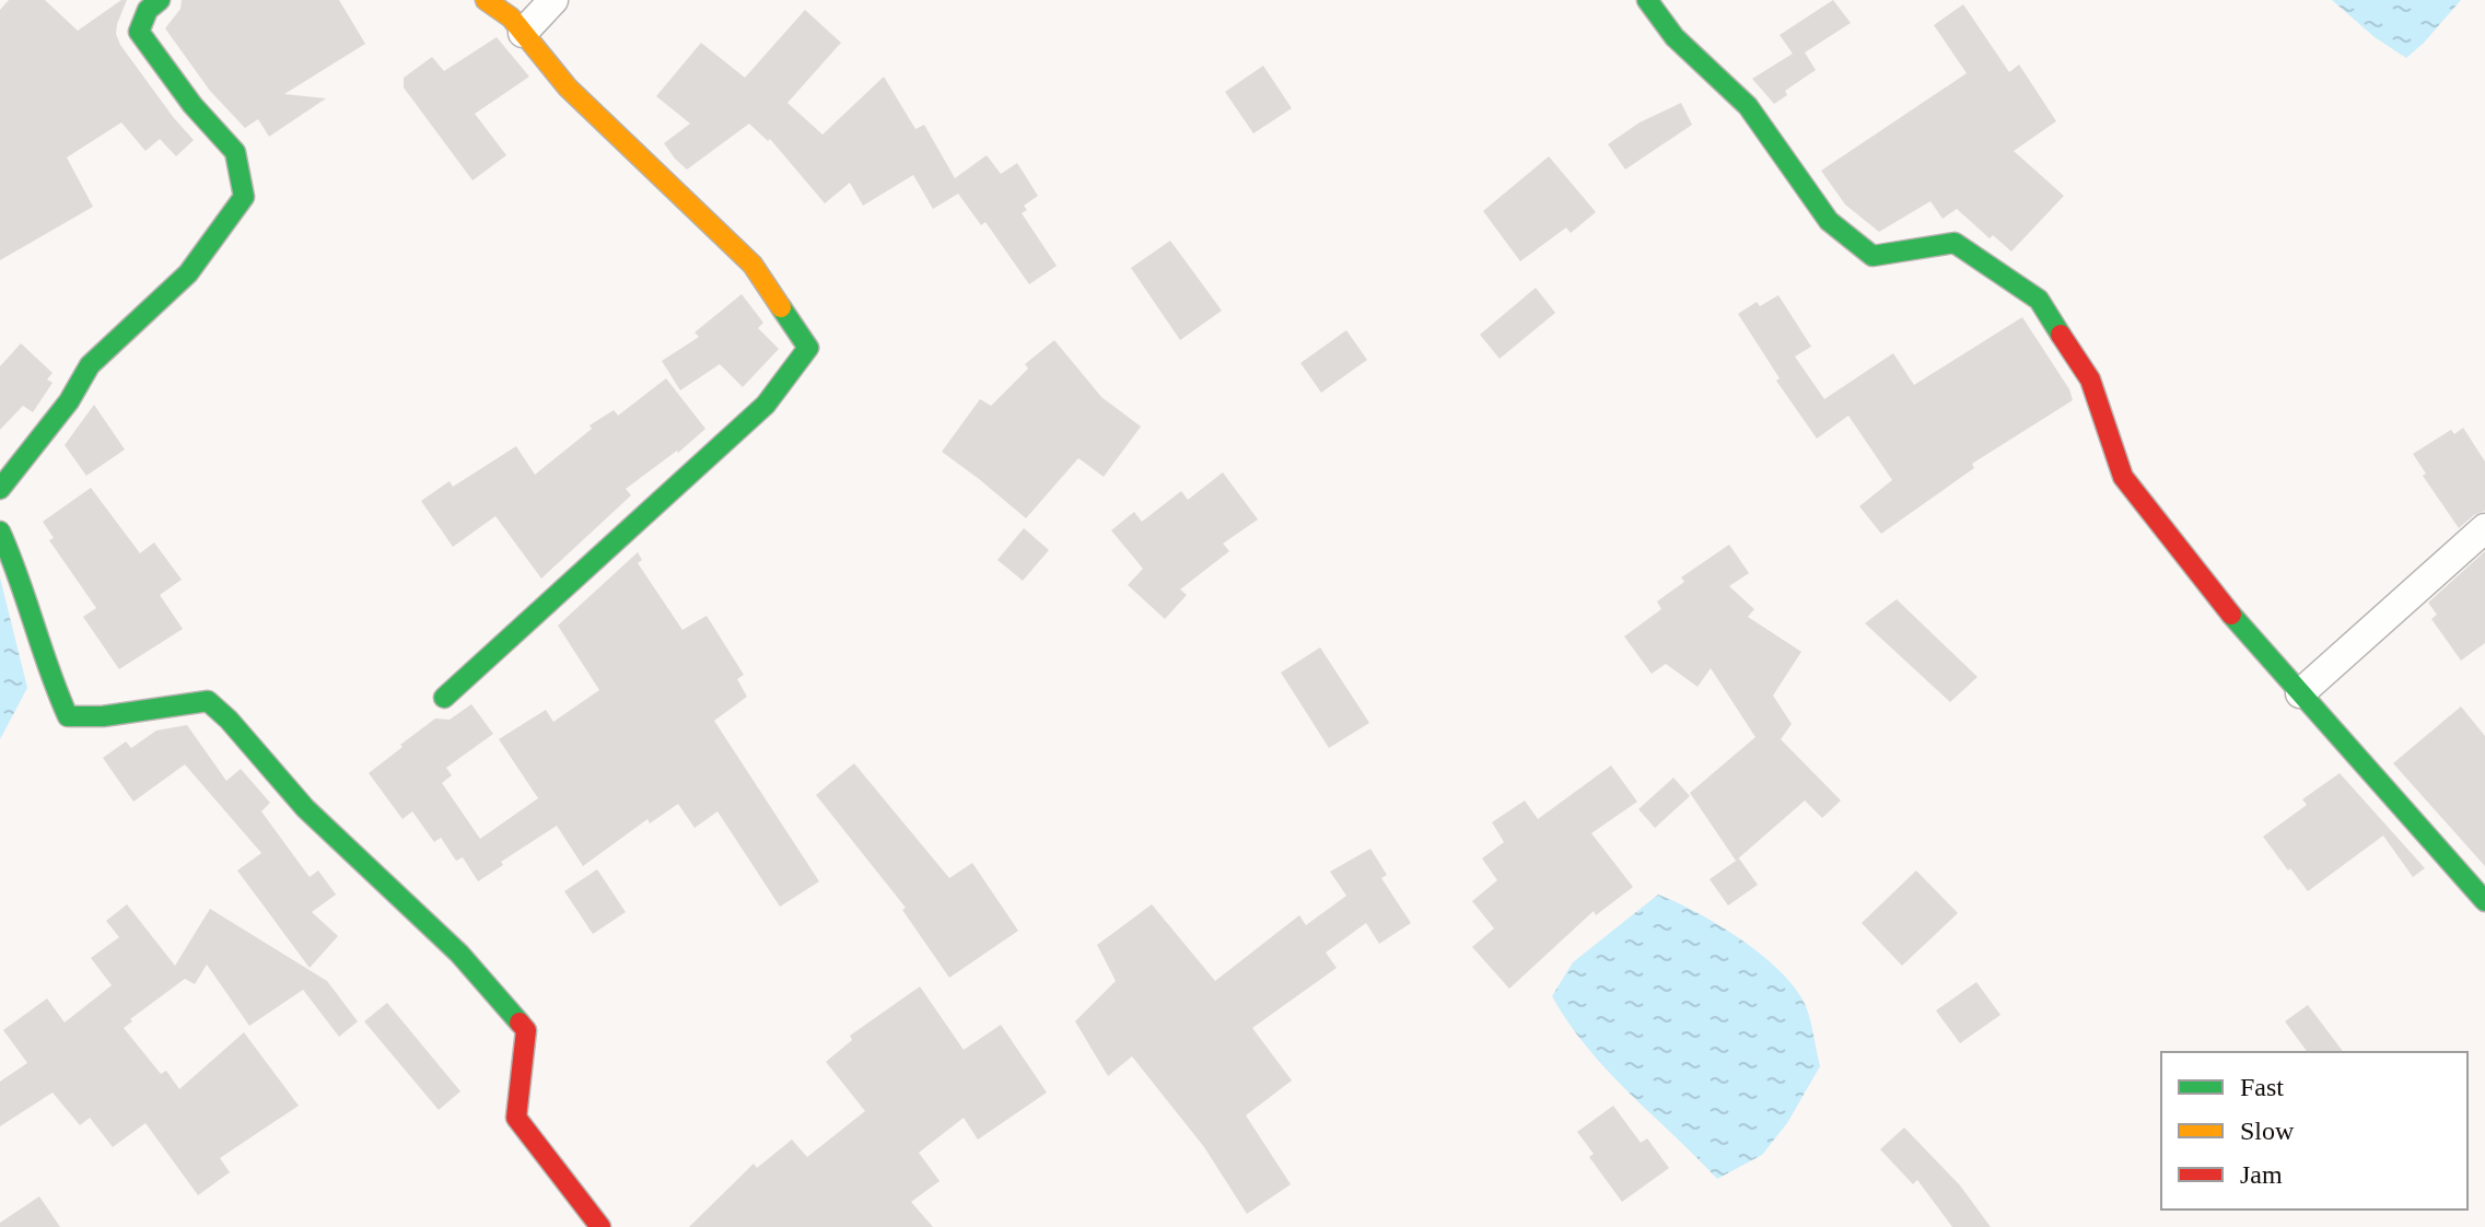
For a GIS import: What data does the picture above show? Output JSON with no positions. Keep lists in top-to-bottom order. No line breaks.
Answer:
{"legend":["Fast","Slow","Jam"]}
